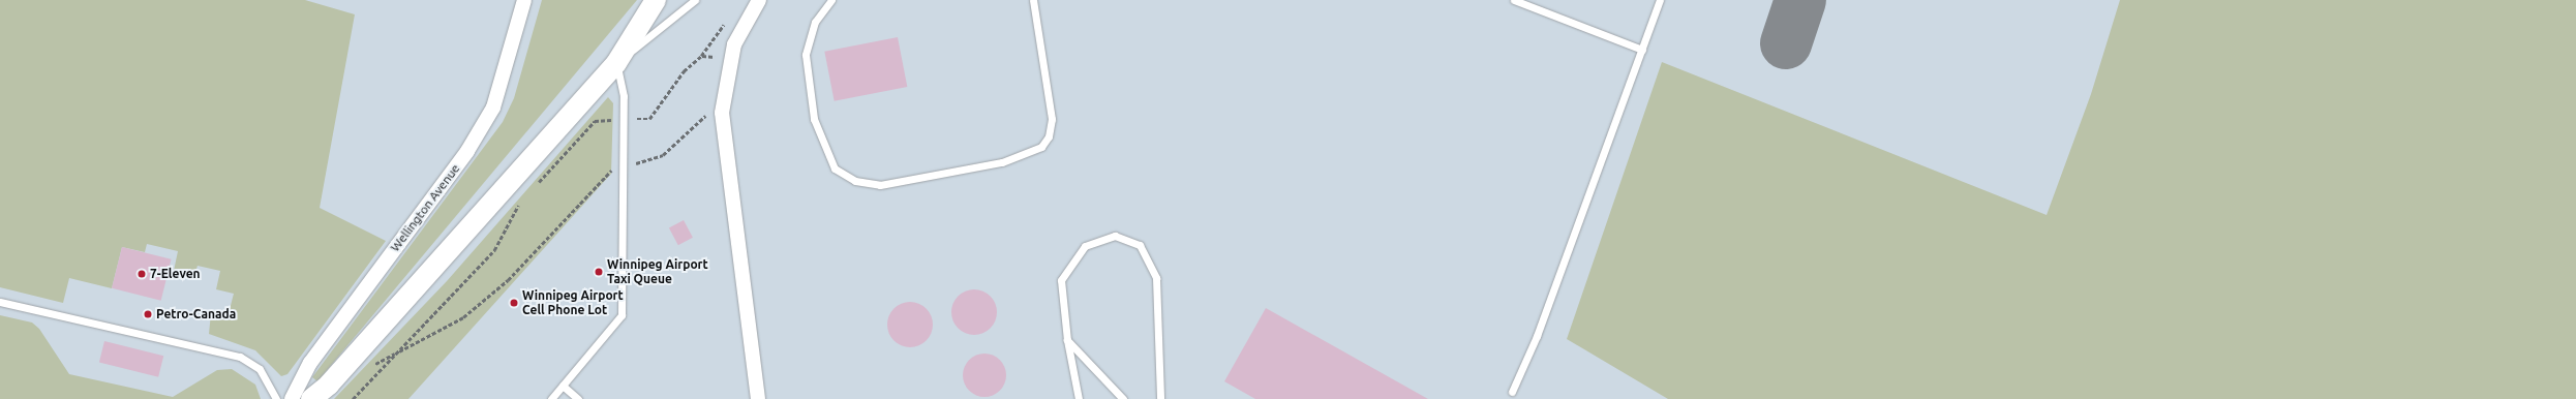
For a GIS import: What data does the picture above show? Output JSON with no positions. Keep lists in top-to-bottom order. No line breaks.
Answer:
{"streets":{"street":["Wellington Avenue"]},"places":["Winnipeg Airport Taxi Queue","7-Eleven","Winnipeg Airport Cell Phone Lot","Petro-Canada"]}
